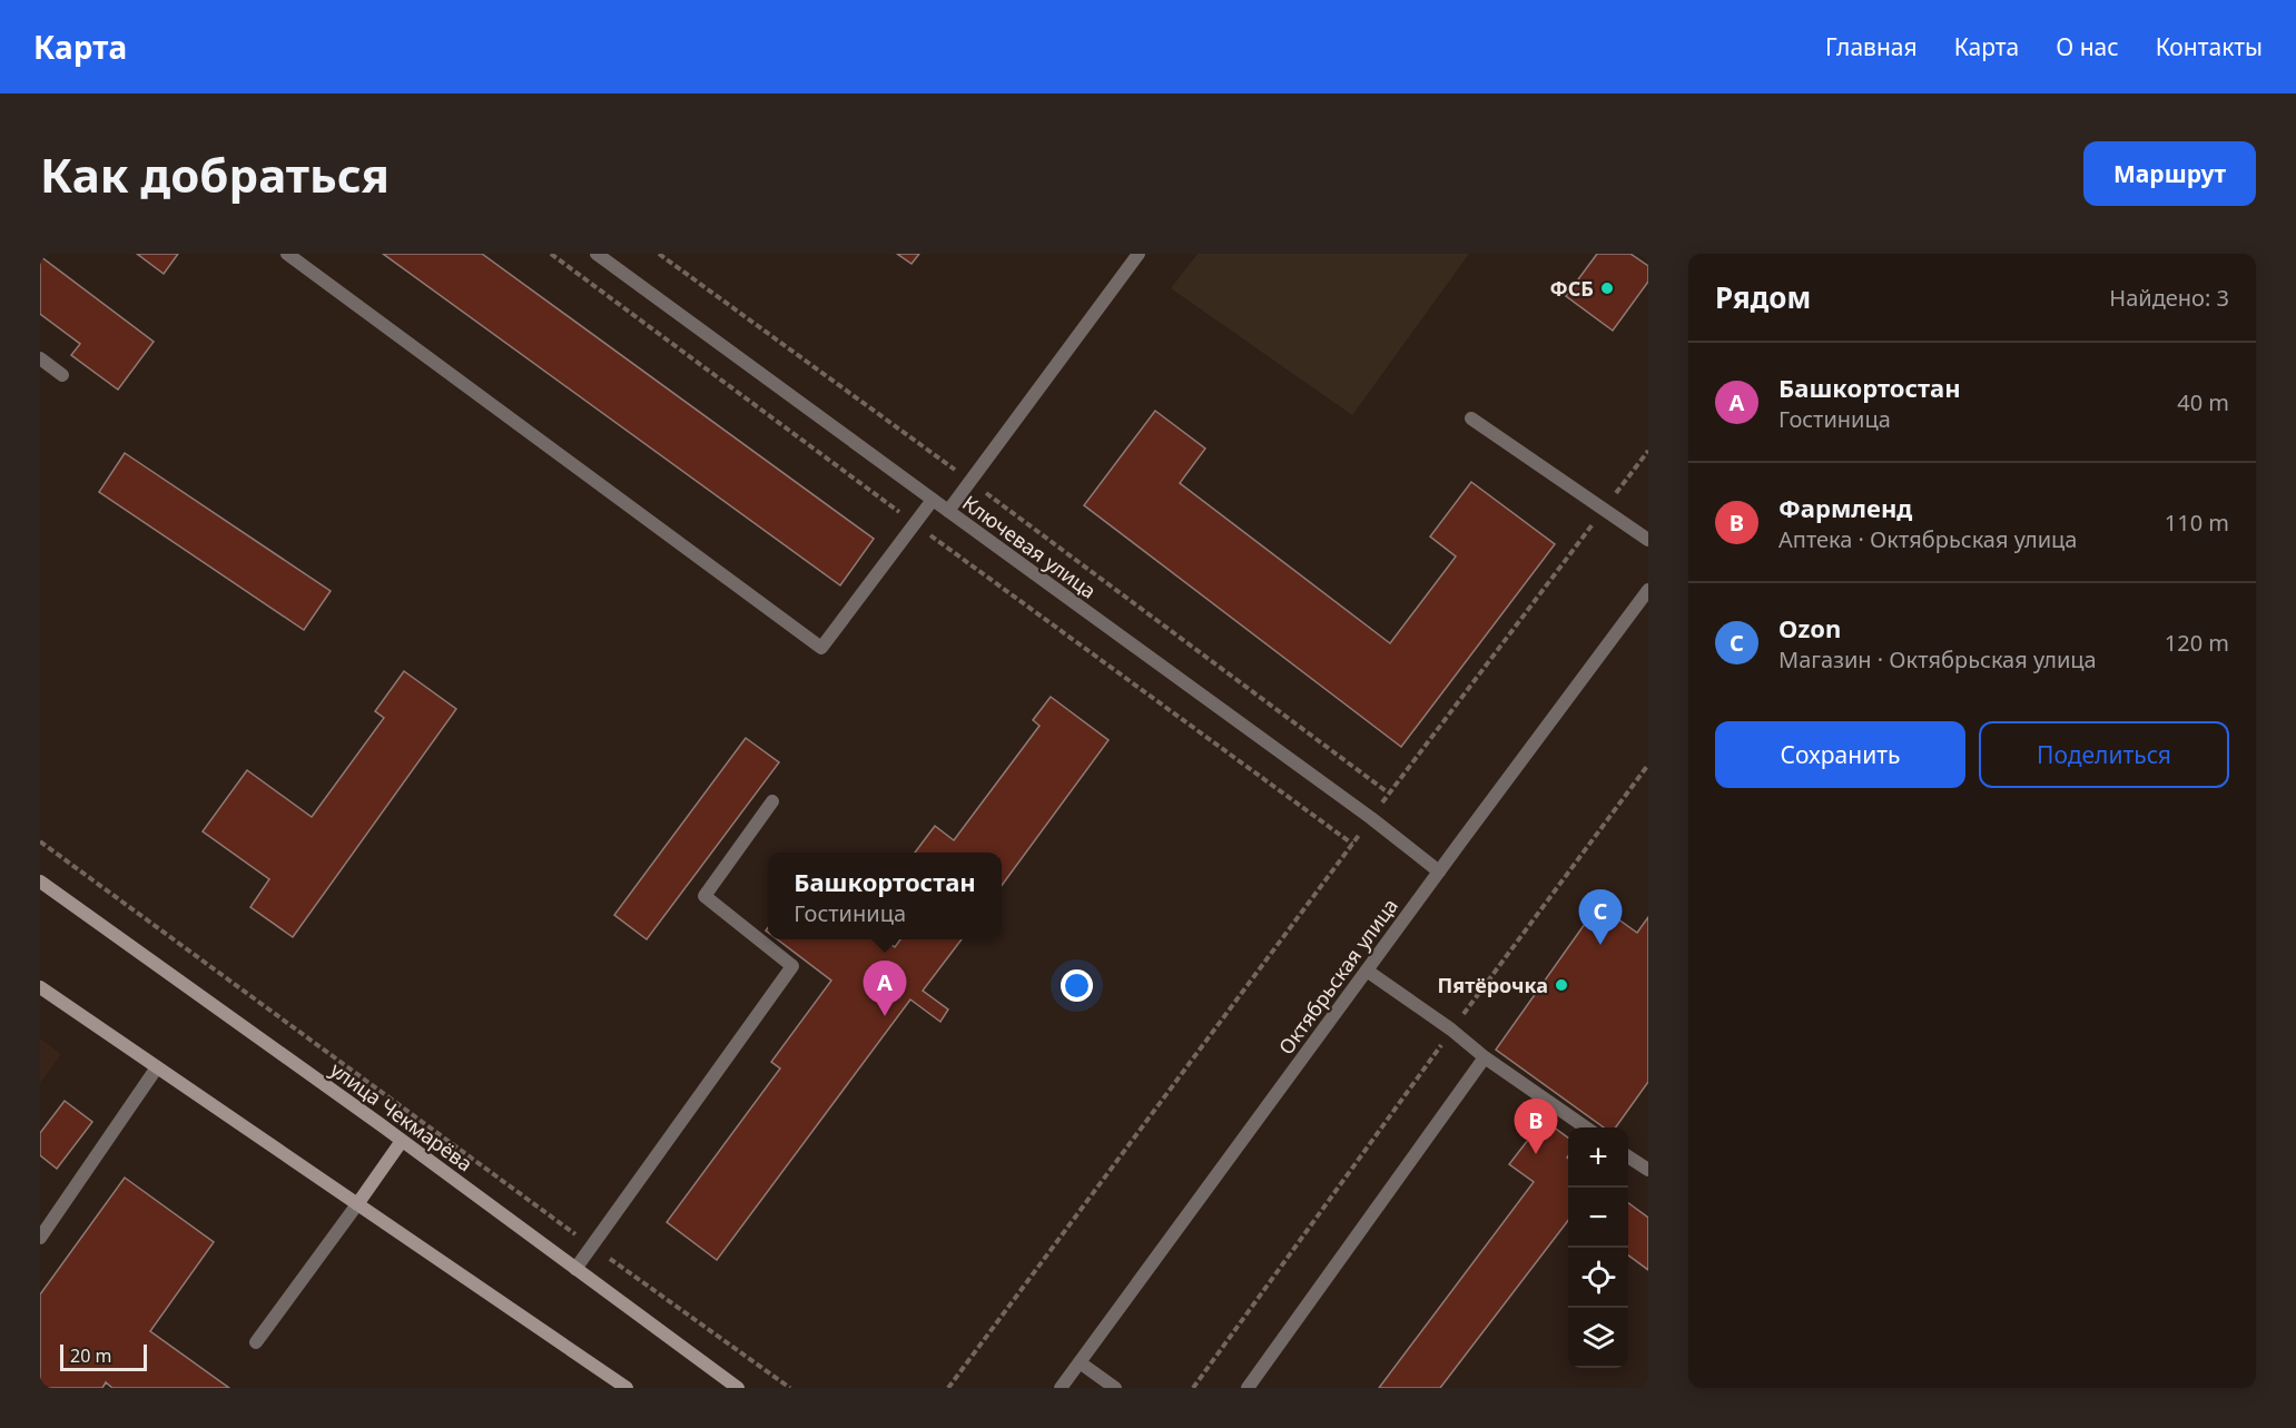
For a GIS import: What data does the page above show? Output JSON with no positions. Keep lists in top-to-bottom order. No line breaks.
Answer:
{"streets":{"main road":["улица Чекмарёва"],"street":["Ключевая улица","Октябрьская улица"]},"crossings":[["Ключевая улица","Октябрьская улица"]],"places":["ФСБ","Пятёрочка"],"scale_bar":"20 m","page":{"header":"Карта","nav":["Главная","Карта","О нас","Контакты"],"buttons":["Маршрут",["Сохранить","Поделиться"]],"title":"Как добраться","heading":["Рядом","Найдено: 3"],"list":[{"mark":"A","name":"Башкортостан","note":"Гостиница","value":"40 m"},{"mark":"B","name":"Фармленд","note":"Аптека · Октябрьская улица","value":"110 m"},{"mark":"C","name":"Ozon","note":"Магазин · Октябрьская улица","value":"120 m"}],"popup":["Башкортостан","Гостиница"],"pins":["C","A","B"],"map_buttons":["+","−"],"scale":"20 m"}}
